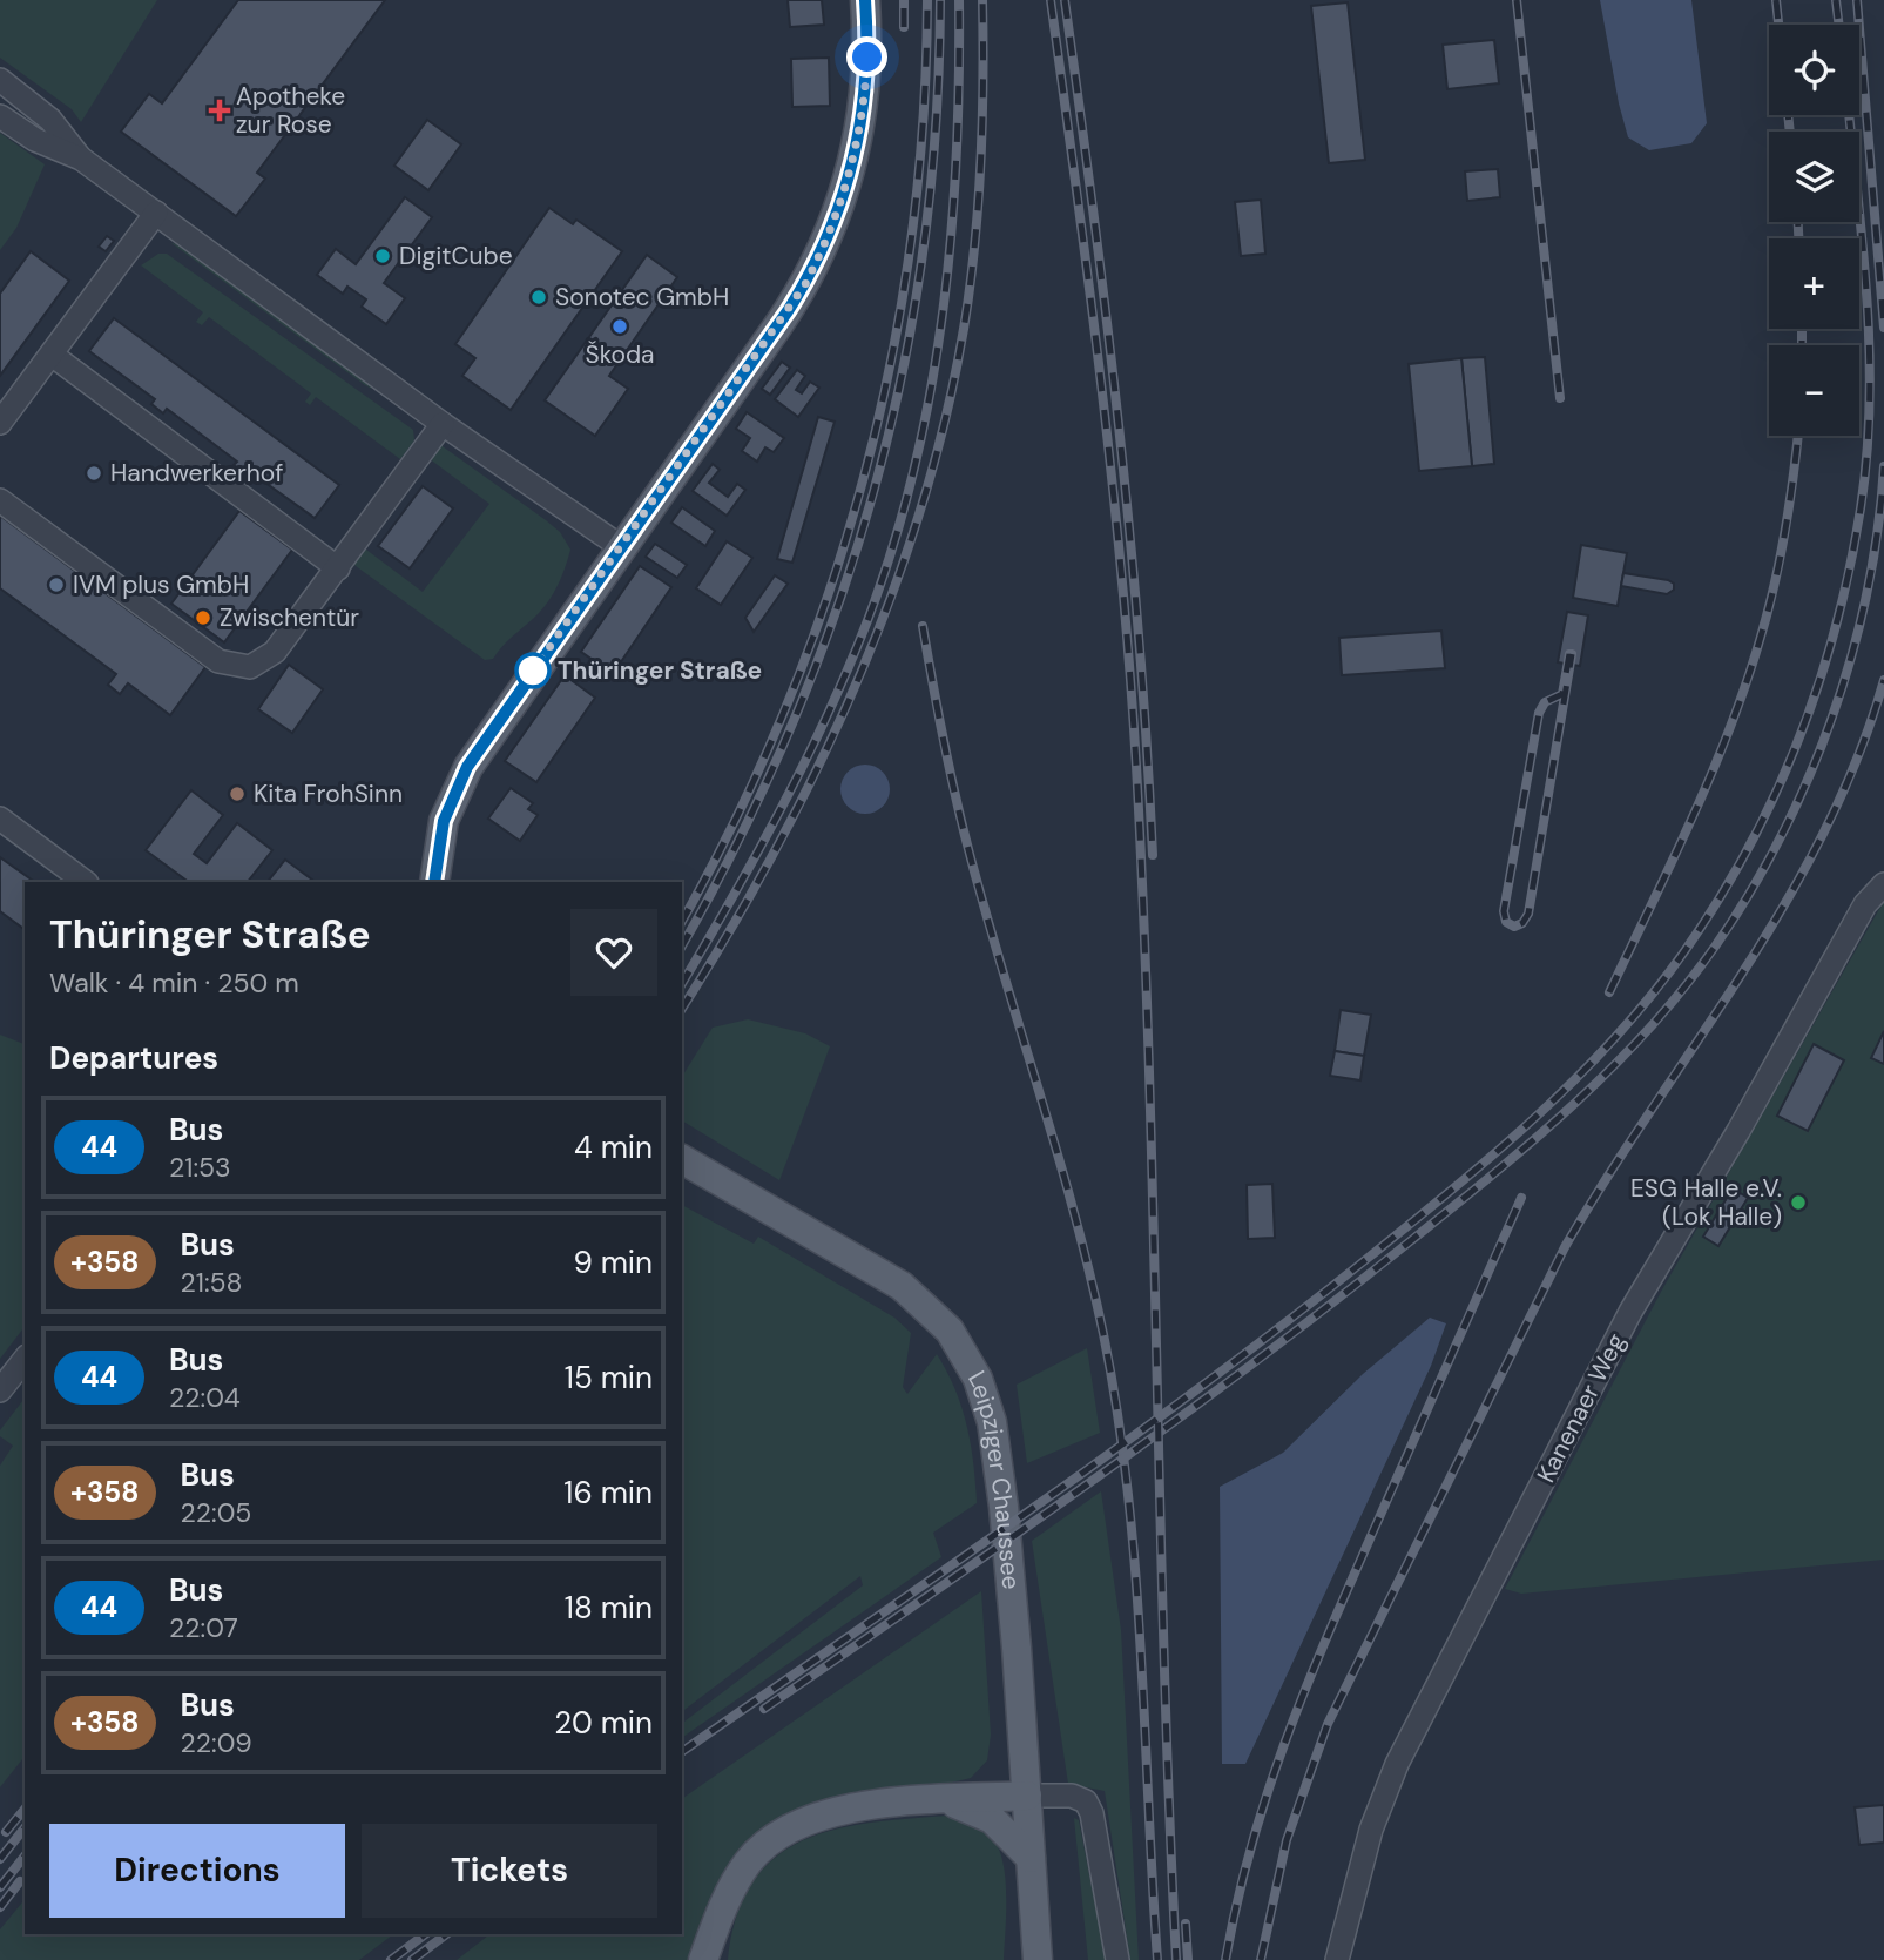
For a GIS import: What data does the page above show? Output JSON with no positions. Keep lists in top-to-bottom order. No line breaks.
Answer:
{"streets":{"main road":["Leipziger Chaussee"],"street":["Kanenaer Weg"]},"places":{"health":["Apotheke zur Rose"],"other":["DigitCube","Sonotec GmbH","Škoda","Handwerkerhof","IVM plus GmbH","Zwischentür","Thüringer Straße","Kita FrohSinn","ESG Halle e.V. (Lok Halle)"]},"lines":["bus line 44"],"page":{"map_buttons":["+","−"],"heading":[["Thüringer Straße","Walk · 4 min · 250 m"],"Departures"],"list":[{"mark":"44","name":"Bus","note":"21:53","value":"4 min"},{"mark":"+358","name":"Bus","note":"21:58","value":"9 min"},{"mark":"44","name":"Bus","note":"22:04","value":"15 min"},{"mark":"+358","name":"Bus","note":"22:05","value":"16 min"},{"mark":"44","name":"Bus","note":"22:07","value":"18 min"},{"mark":"+358","name":"Bus","note":"22:09","value":"20 min"}],"buttons":["Directions","Tickets"]}}
